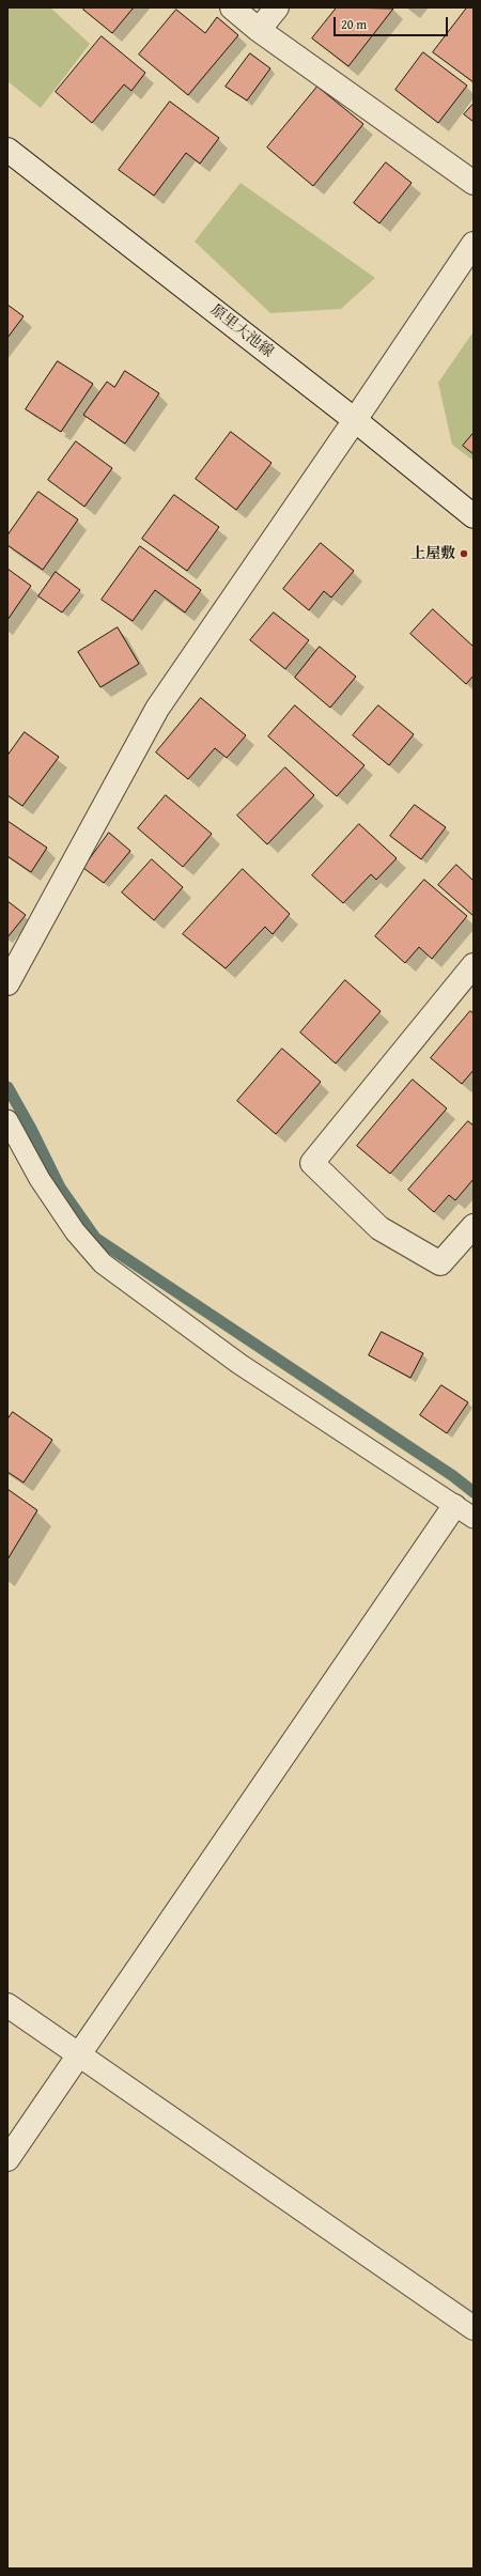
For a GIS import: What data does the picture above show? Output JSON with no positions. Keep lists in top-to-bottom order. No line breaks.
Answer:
{"streets":{"street":["原里大池線"]},"places":["上屋敷"],"scale_bar":"20 m"}
